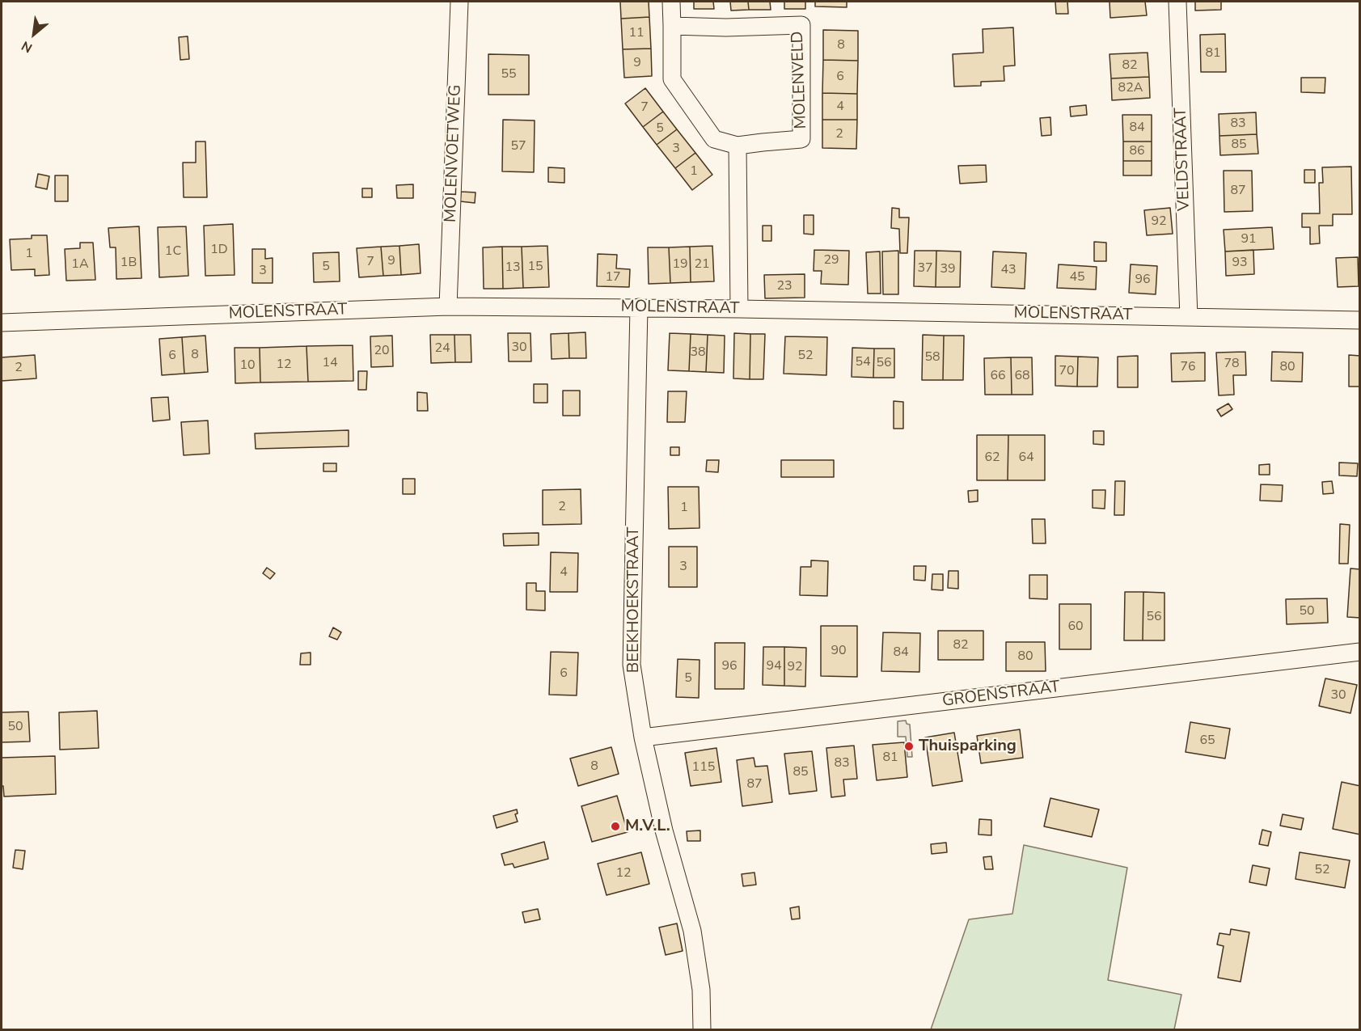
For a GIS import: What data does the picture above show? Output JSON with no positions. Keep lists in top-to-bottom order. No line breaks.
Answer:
{"streets":{"street":["MOLENVELD","MOLENVOETWEG","VELDSTRAAT","MOLENSTRAAT","BEEKHOEKSTRAAT","GROENSTRAAT"]},"crossings":[["MOLENVOETWEG","MOLENSTRAAT"],["VELDSTRAAT","MOLENSTRAAT"],["MOLENSTRAAT","BEEKHOEKSTRAAT"],["BEEKHOEKSTRAAT","GROENSTRAAT"]],"places":["Thuisparking","M.V.L."],"house_numbers":["11","8","81","9","82","55","6","82A","4","7","83","84","5","2","85","57","3","86","1","87","92","91","1D","1C","1","29","9","7","1B","93","1A","19","21","5","15","13","37","39","43","3","17","45","96","23","30","24","20","38","8","6","52","58","54","14","56","78","12","10","76","80","2","70","66","68","62","64","2","1","3","4","50","56","60","82","90","84","80","96","94","92","6","5","30","50","65","81","83","8","115","85","87","52","12"],"north":"bottom left"}
